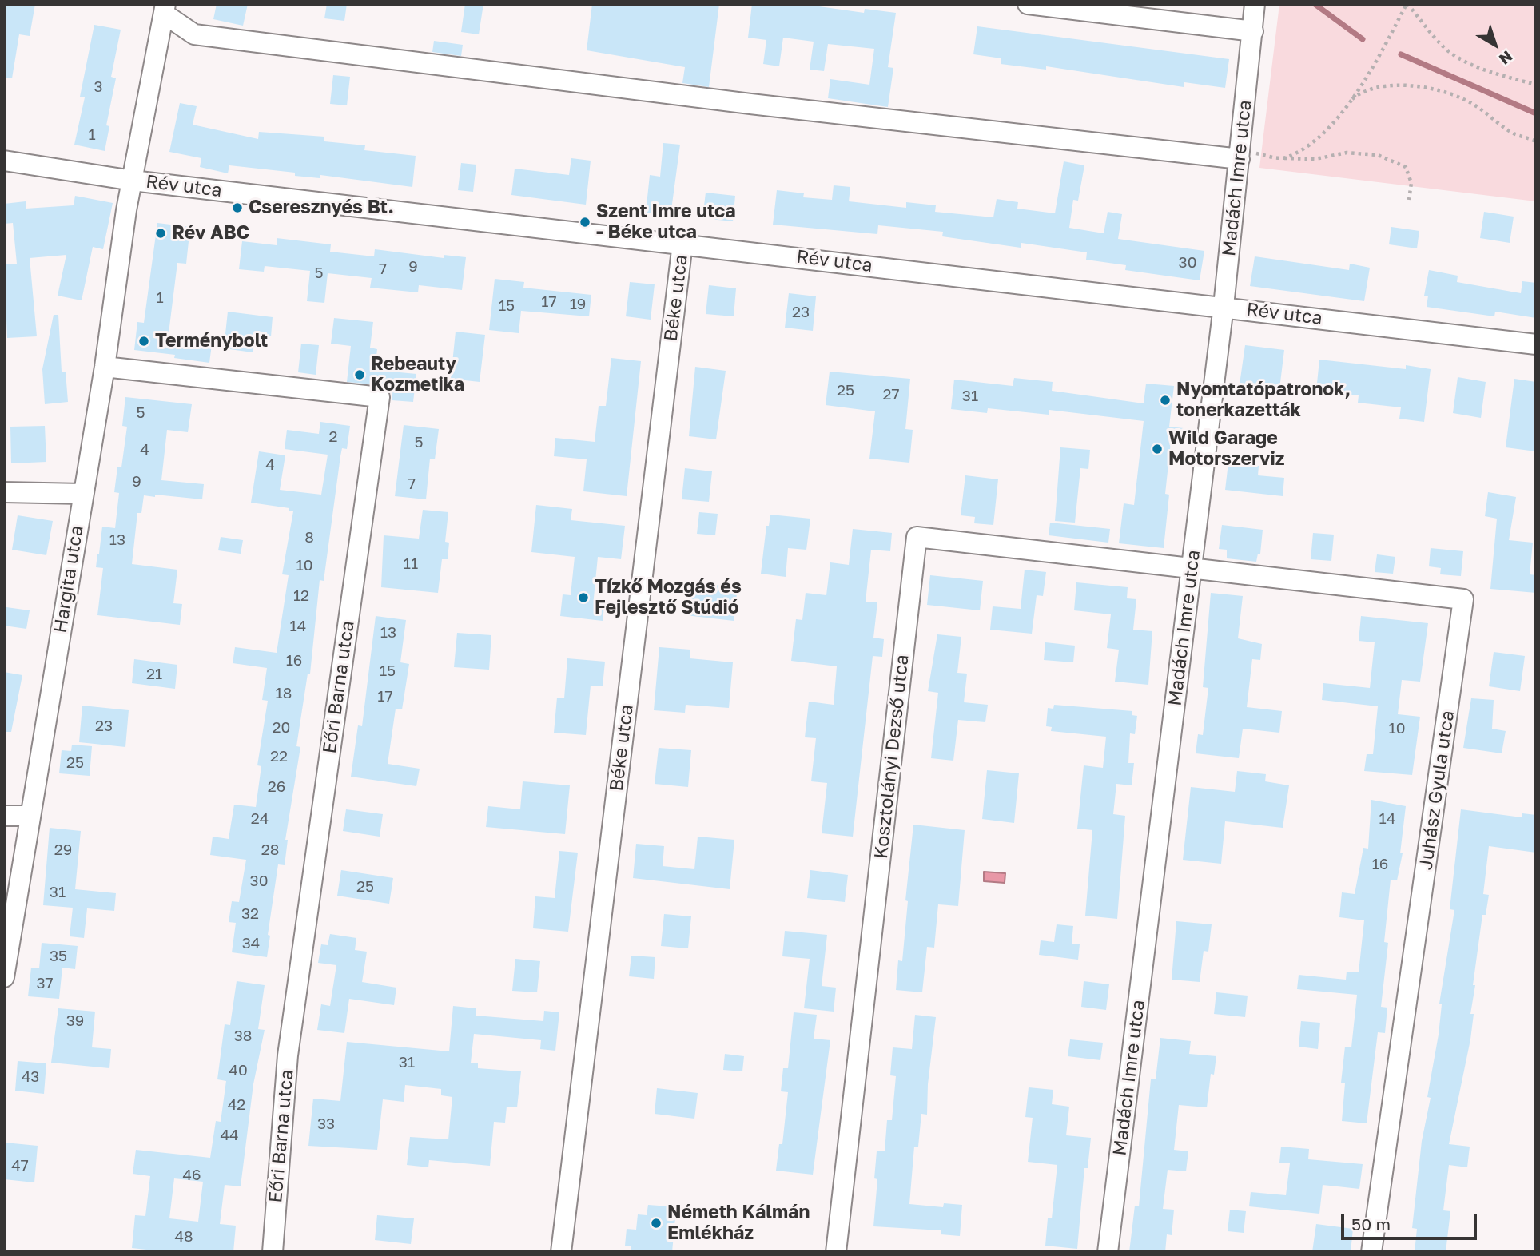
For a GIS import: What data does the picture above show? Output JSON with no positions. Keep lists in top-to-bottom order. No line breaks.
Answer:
{"streets":{"street":["Madách Imre utca","Rév utca","Béke utca","Hargita utca","Eőri Barna utca","Kosztolányi Dezső utca","Juhász Gyula utca"]},"crossings":[["Madách Imre utca","Rév utca"],["Madách Imre utca","Kosztolányi Dezső utca"],["Madách Imre utca","Juhász Gyula utca"],["Rév utca","Béke utca"],["Rév utca","Hargita utca"],["Hargita utca","Eőri Barna utca"],["Kosztolányi Dezső utca","Juhász Gyula utca"]],"places":["Cseresznyés Bt.","Szent Imre utca - Béke utca","Rév ABC","Terménybolt","Rebeauty Kozmetika","Nyomtatópatronok, tonerkazetták","Wild Garage Motorszerviz","Tízkő Mozgás és Fejlesztő Stúdió","Németh Kálmán Emlékház"],"house_numbers":["3","1","30","9","7","5","1","17","19","15","23","25","27","31","5","2","5","4","4","9","7","8","13","11","10","12","14","13","16","15","21","18","17","23","20","10","22","25","26","24","14","29","28","16","30","25","31","32","34","35","37","39","38","31","40","43","42","33","44","47","46","48"],"scale_bar":"50 m","north":"bottom right"}
